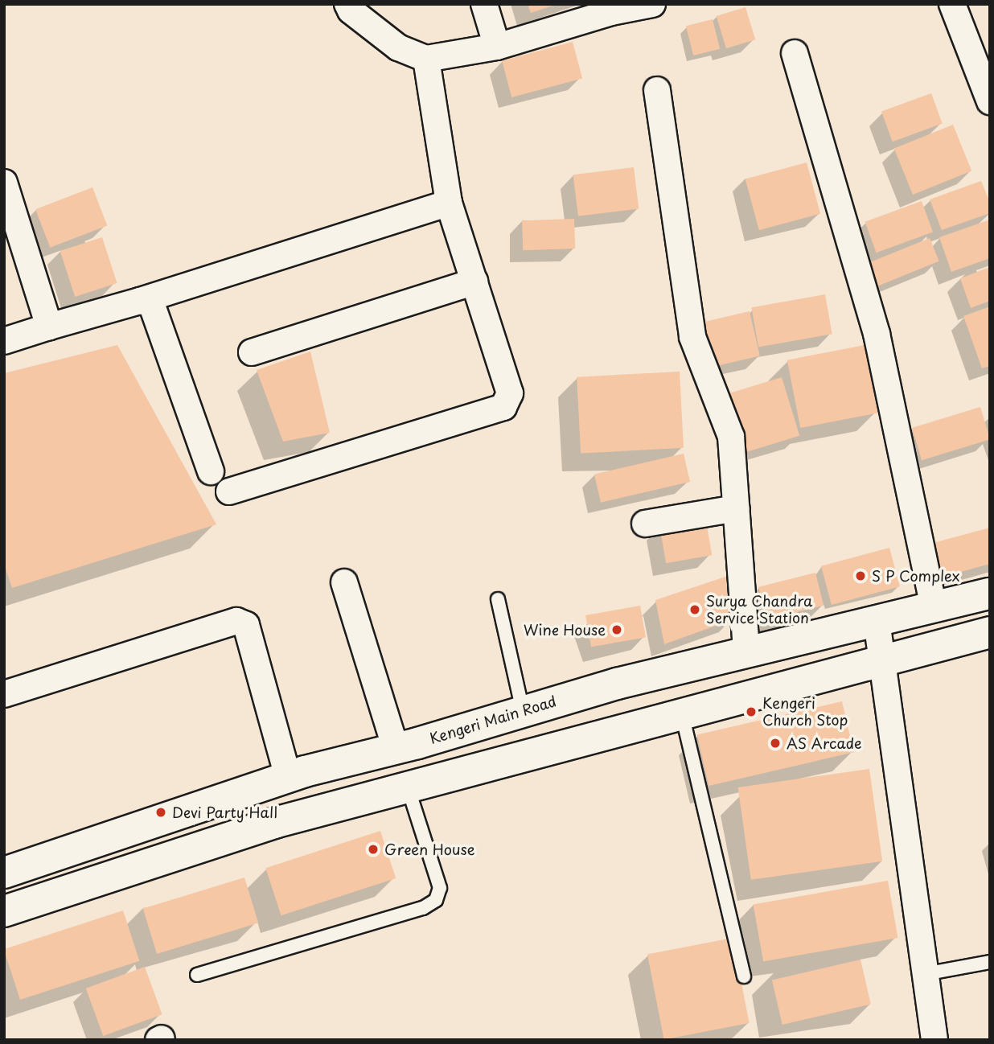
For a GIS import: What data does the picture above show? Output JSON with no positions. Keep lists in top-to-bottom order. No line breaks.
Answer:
{"streets":{"main road":["Kengeri Main Road"]},"places":["S P Complex","Surya Chandra Service Station","Wine House","Kengeri Church Stop","AS Arcade","Devi Party Hall","Green House"]}
